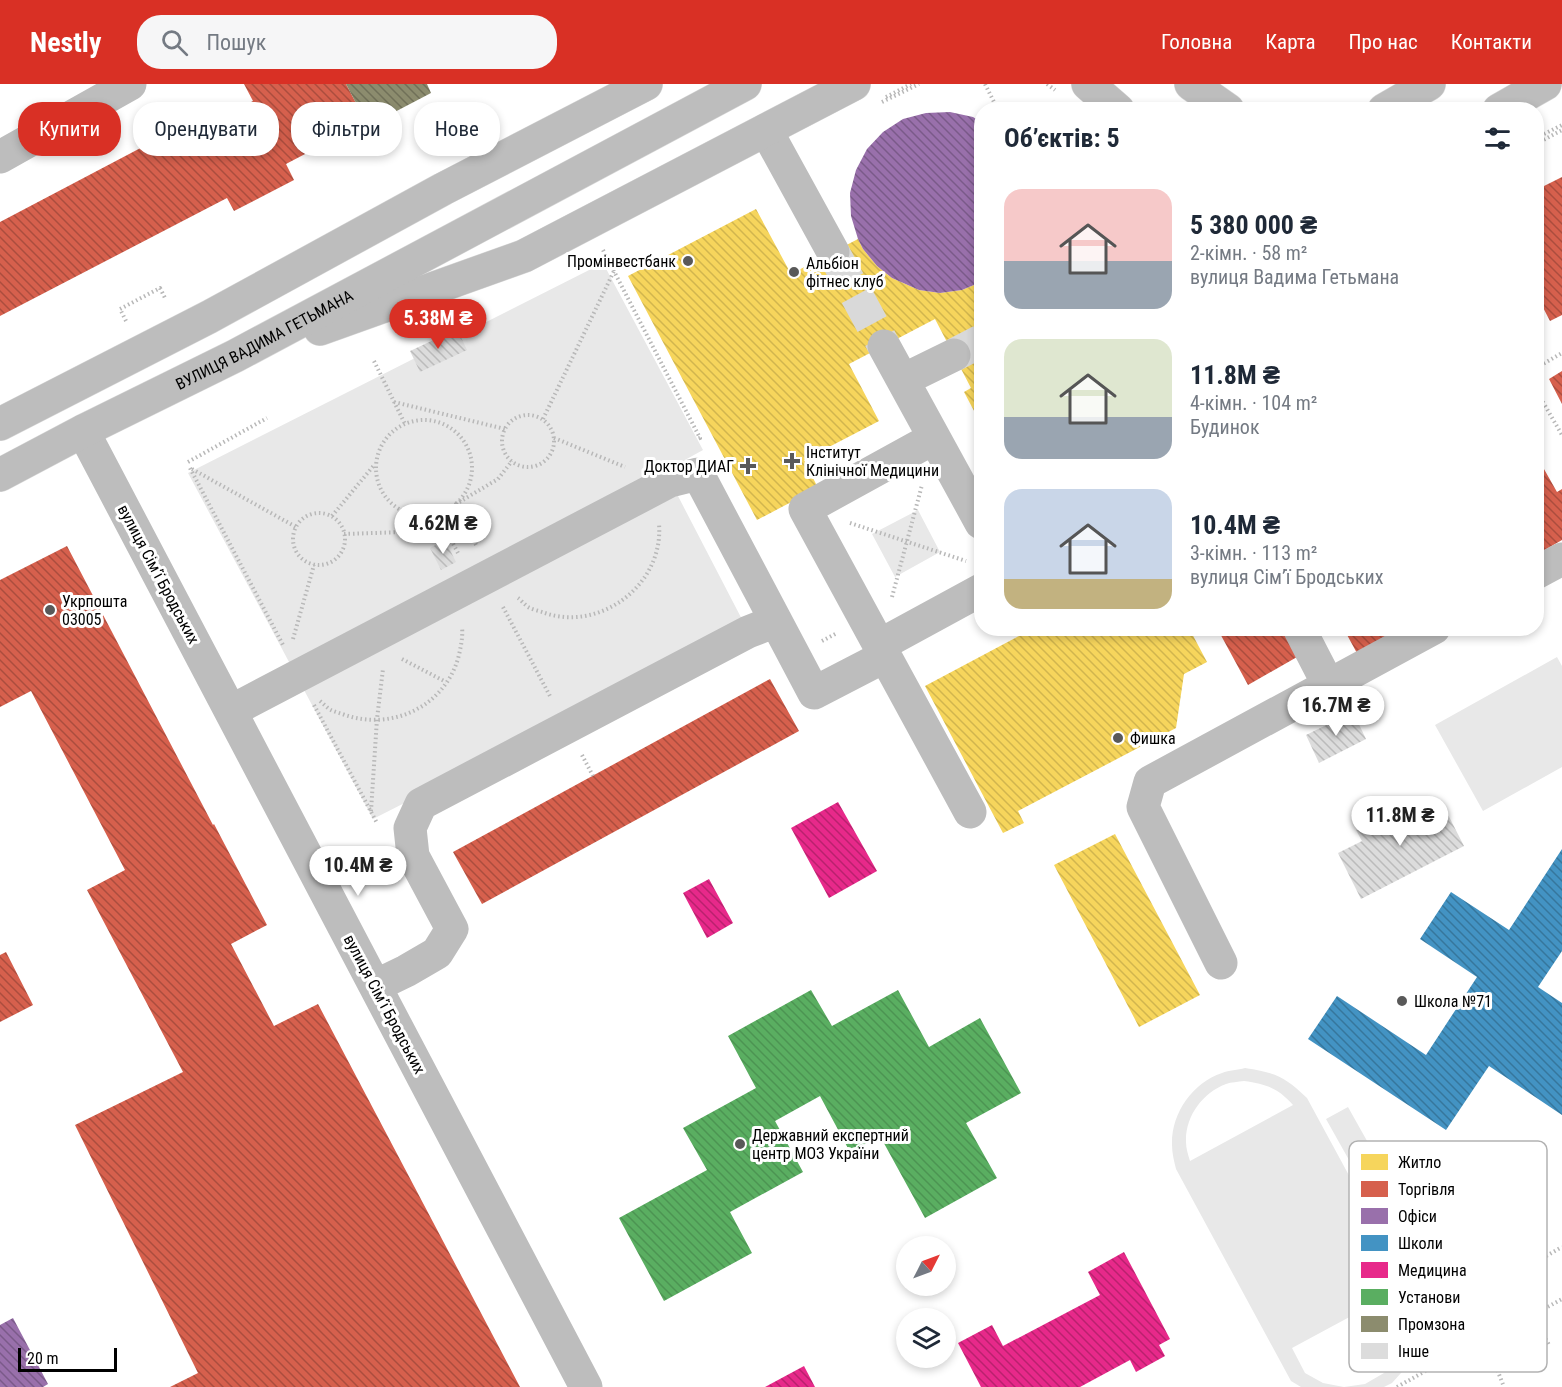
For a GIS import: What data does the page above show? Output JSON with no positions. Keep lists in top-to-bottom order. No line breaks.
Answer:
{"streets":{"main road":["ВУЛИЦЯ ВАДИМА ГЕТЬМАНА","вулиця Сімʼї Бродських"]},"crossings":[["ВУЛИЦЯ ВАДИМА ГЕТЬМАНА","вулиця Сімʼї Бродських"]],"places":{"other":["Промінвестбанк","Альбіон фітнес клуб","Укрпошта 03005","Фишка","Школа №71","Державний експертний центр МОЗ України"],"health":["Інститут Клінічної Медицини","Доктор ДИАГ"]},"legend":["Житло","Торгівля","Офіси","Школи","Медицина","Установи","Промзона","Інше"],"scale_bar":"20 m","north":"top right","page":{"header":"Nestly","search":"Пошук","nav":["Головна","Карта","Про нас","Контакти"],"chip":["Купити","Орендувати","Фільтри","Нове"],"heading":"Об’єктів: 5","list":[{"name":"5 380 000 ₴","note":"2-кімн. · 58 m² · вулиця Вадима Гетьмана"},{"name":"11.8M ₴","note":"4-кімн. · 104 m² · Будинок"},{"name":"10.4M ₴","note":"3-кімн. · 113 m² · вулиця Сімʼї Бродських"}],"price":["5.38M ₴","4.62M ₴","16.7M ₴","11.8M ₴","10.4M ₴"],"scale":"20 m"}}
